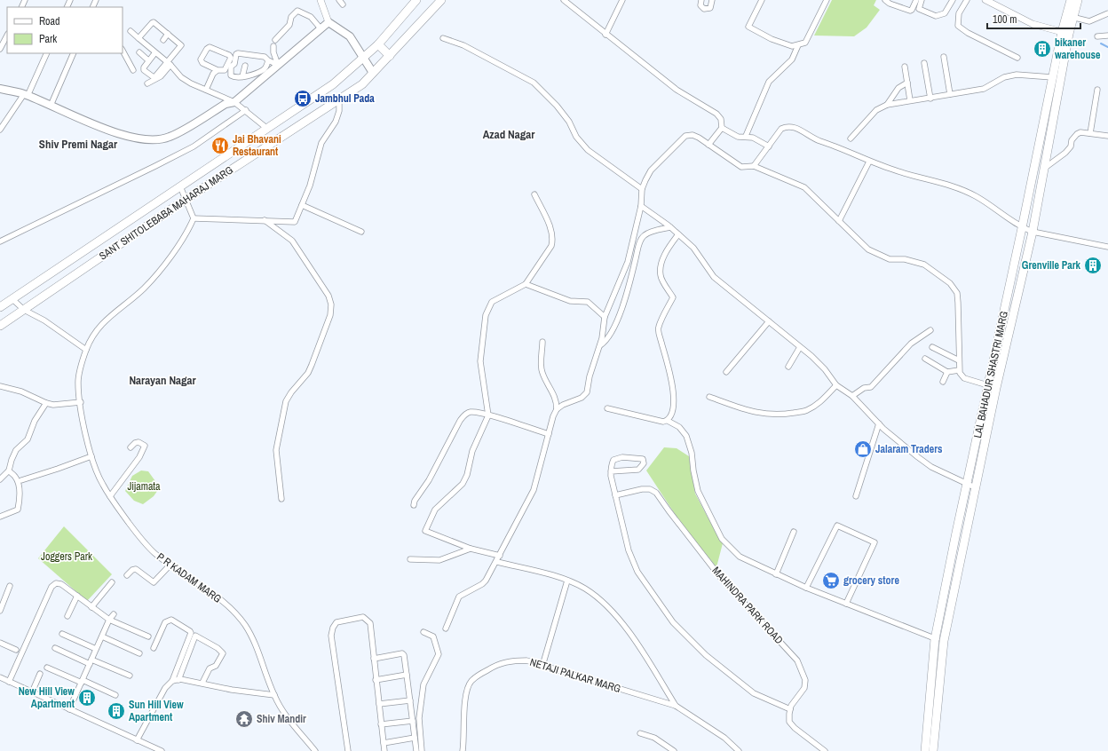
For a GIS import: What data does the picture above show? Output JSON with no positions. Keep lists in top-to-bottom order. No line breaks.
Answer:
{"streets":{"main road":["SANT SHITOLEBABA MAHARAJ MARG","LAL BAHADUR SHASTRI MARG"],"street":["P R KADAM MARG","MAHINDRA PARK ROAD","NETAJI PALKAR MARG"]},"districts":["Azad Nagar","Shiv Premi Nagar","Narayan Nagar"],"parks":["Jijamata","Joggers Park"],"places":{"building":["bikaner warehouse","Grenville Park","New Hill View Apartment","Sun Hill View Apartment"],"bus stop":["Jambhul Pada"],"restaurant":["Jai Bhavani Restaurant"],"shop":["Jalaram Traders"],"supermarket":["grocery store"],"temple":["Shiv Mandir"]},"legend":["Road","Park"],"scale_bar":"100 m"}
